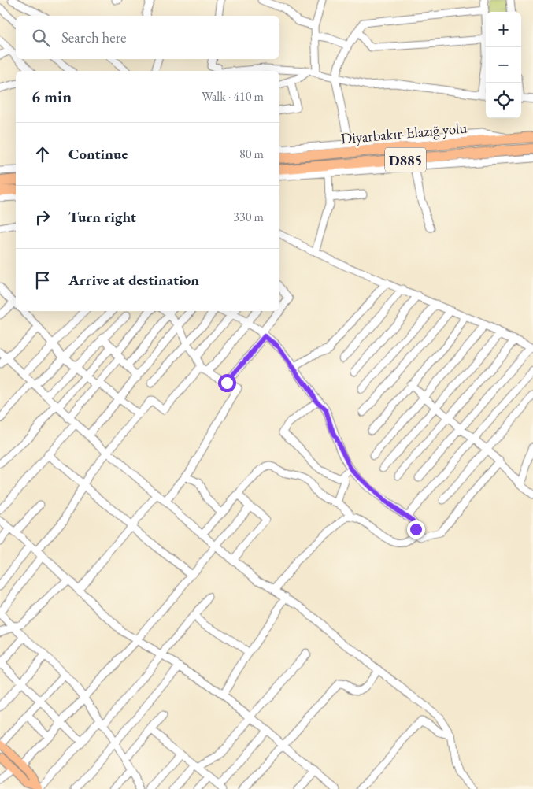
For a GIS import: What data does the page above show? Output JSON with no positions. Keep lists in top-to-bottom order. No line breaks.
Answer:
{"streets":{"highway":["Diyarbakır-Elazığ yolu","D885"]},"page":{"map_buttons":["+","−"],"search":"Search here","heading":["6 min","Walk · 410 m"],"list":[["Continue","80 m"],["Turn right","330 m"],"Arrive at destination"]}}
